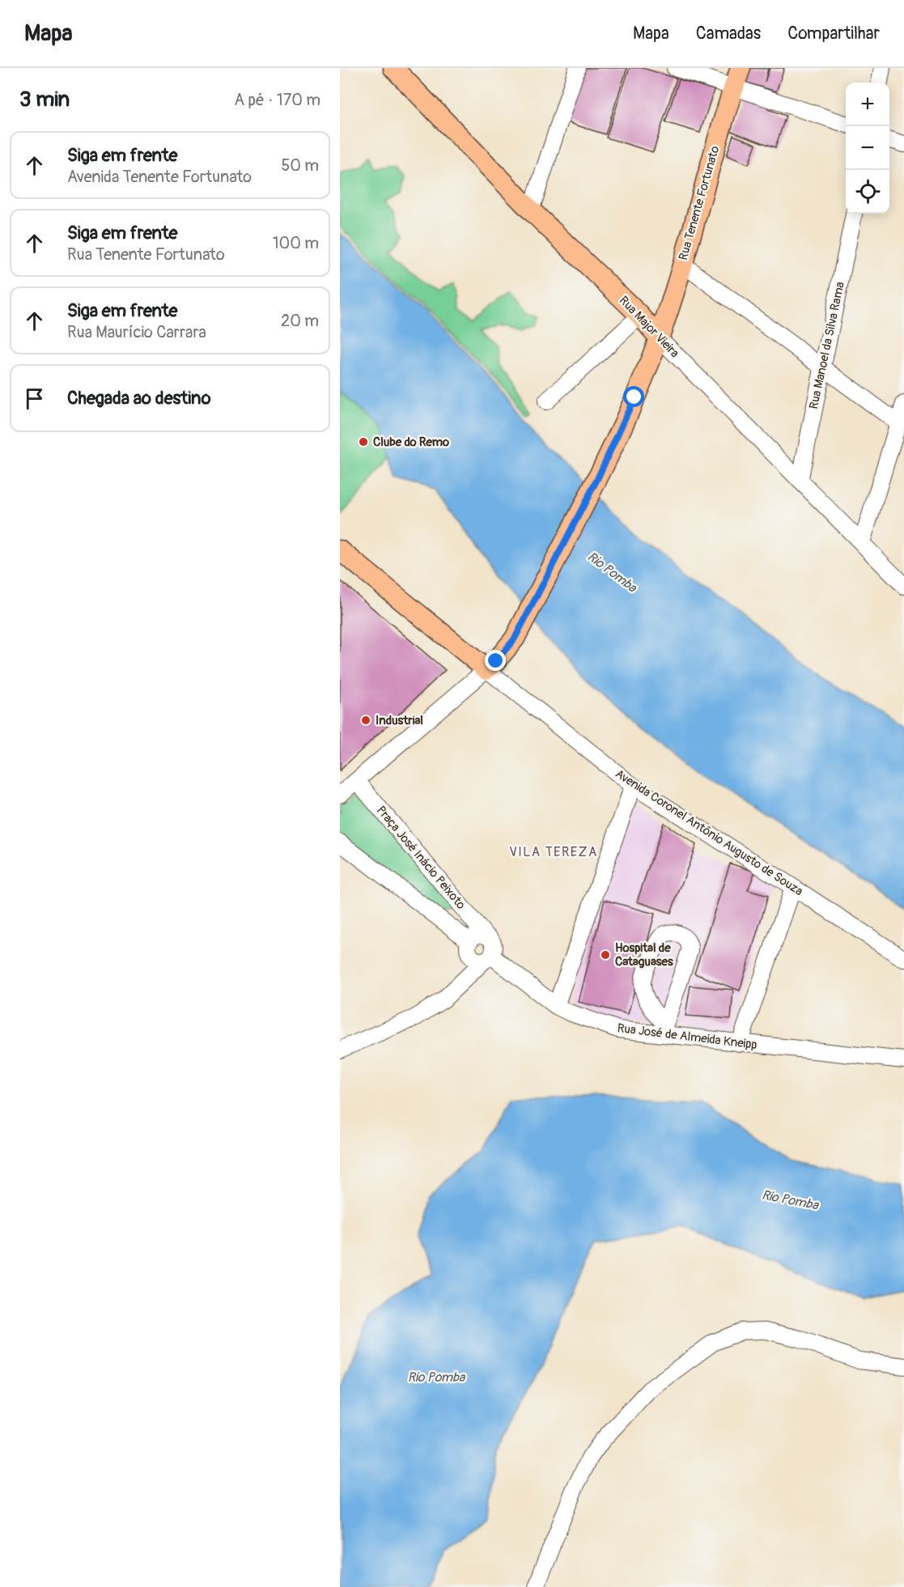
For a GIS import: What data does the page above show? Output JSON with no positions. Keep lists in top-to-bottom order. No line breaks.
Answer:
{"streets":{"main road":["Rua Tenente Fortunato","Rua Major Vieira","Avenida Coronel Antônio Augusto de Souza"],"street":["Rua Manoel da Silva Rama","Praça José Inácio Peixoto","Rua José de Almeida Kneipp"]},"crossings":[["Rua Tenente Fortunato","Rua Major Vieira"],["Rua Tenente Fortunato","Avenida Coronel Antônio Augusto de Souza"],["Rua Major Vieira","Rua Manoel da Silva Rama"],["Praça José Inácio Peixoto","Rua José de Almeida Kneipp"]],"districts":["VILA TEREZA"],"water":["Rio Pomba"],"places":["Clube do Remo","Industrial","Hospital de Cataguases"],"page":{"header":"Mapa","nav":["Mapa","Camadas","Compartilhar"],"heading":["3 min","A pé · 170 m"],"map_buttons":["+","−"],"list":[["Siga em frente","Avenida Tenente Fortunato","50 m"],["Siga em frente","Rua Tenente Fortunato","100 m"],["Siga em frente","Rua Maurício Carrara","20 m"],"Chegada ao destino"]}}
